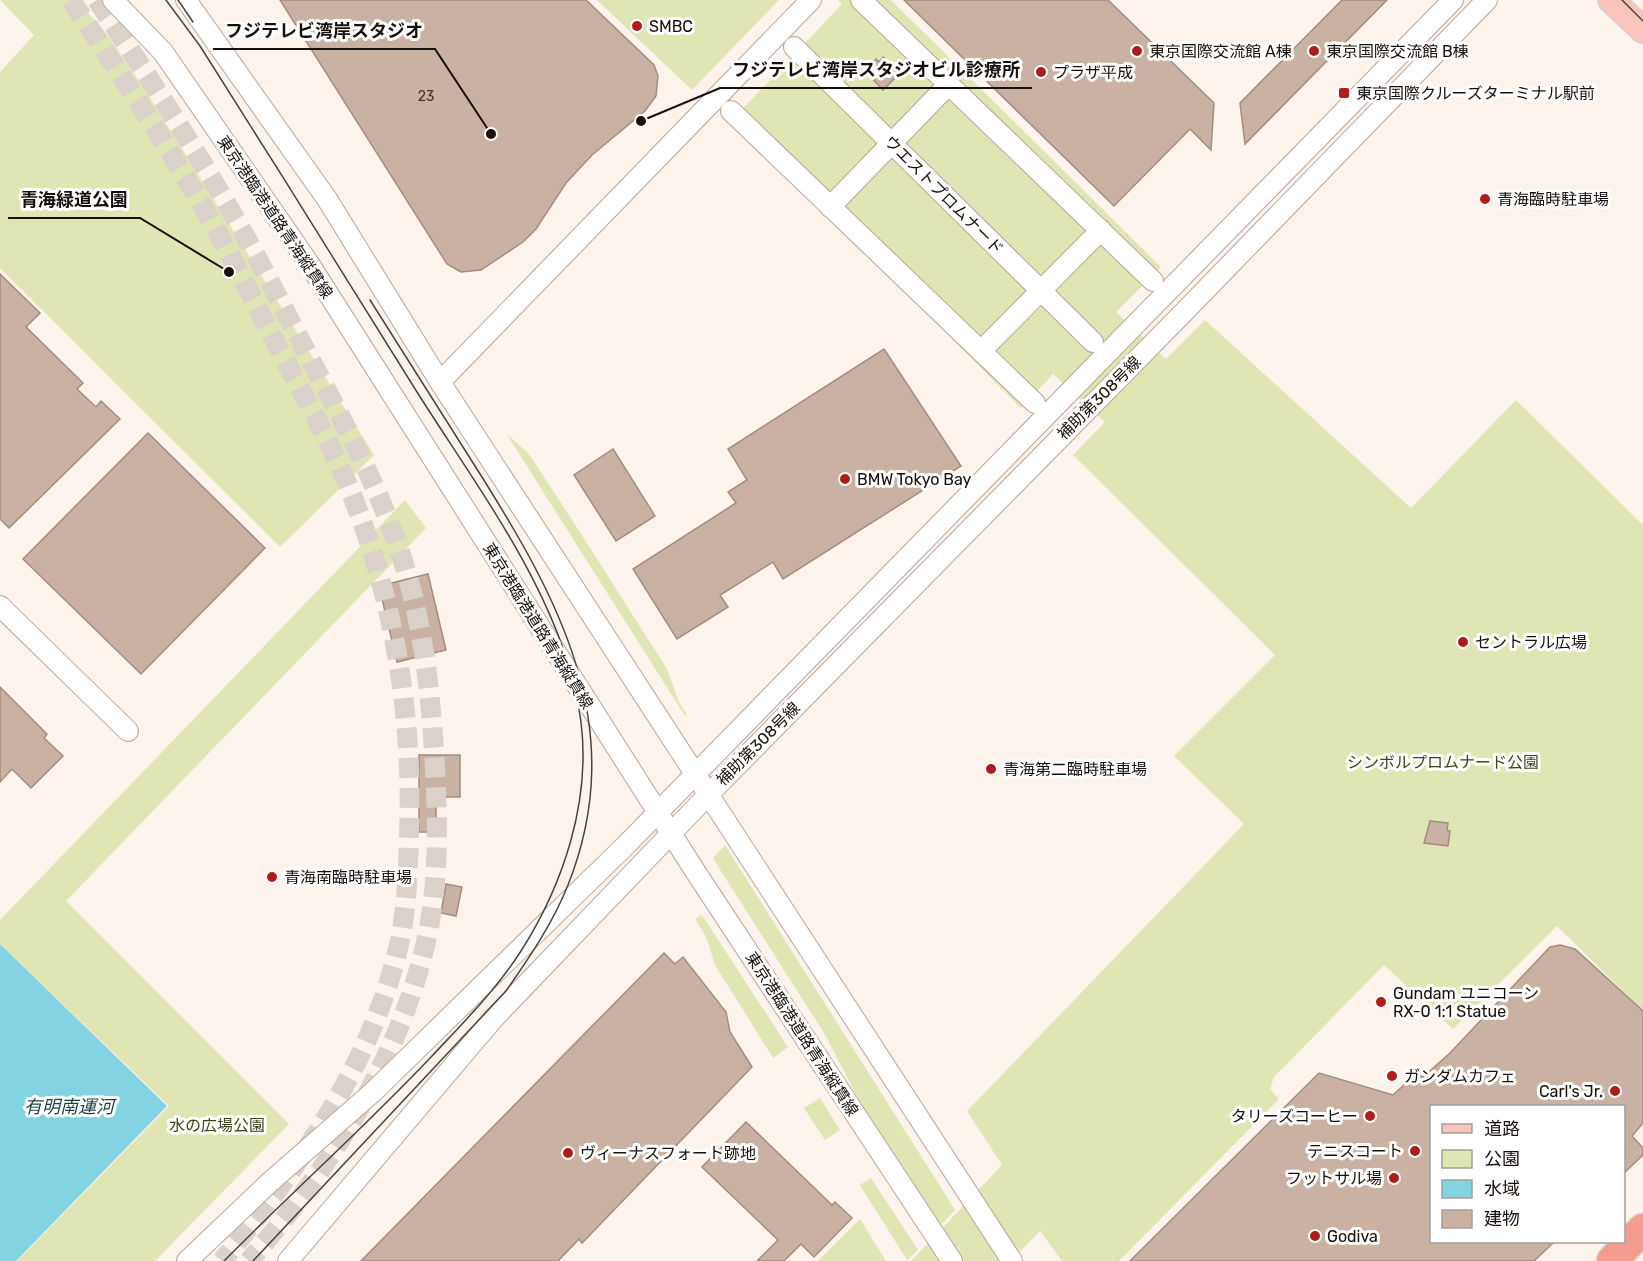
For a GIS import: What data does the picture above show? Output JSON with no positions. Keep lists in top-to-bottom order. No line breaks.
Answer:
{"streets":{"street":["ウエストプロムナード","東京港臨港道路青海縦貫線","補助第308号線"]},"crossings":[["東京港臨港道路青海縦貫線","補助第308号線"]],"water":["有明南運河"],"parks":["シンボルプロムナード公園","水の広場公園"],"places":{"other":["SMBC","東京国際交流館 A棟","東京国際交流館 B棟","プラザ平成","フジテレビ湾岸スタジオビル診療所","フジテレビ湾岸スタジオ","青海臨時駐車場","青海緑道公園","BMW Tokyo Bay","セントラル広場","青海第二臨時駐車場","青海南臨時駐車場","Gundam ユニコーン RX-0 1:1 Statue","ガンダムカフェ","Carl's Jr.","タリーズコーヒー","テニスコート","ヴィーナスフォート跡地","フットサル場","Godiva"],"transit":["東京国際クルーズターミナル駅前"]},"house_numbers":["23"],"legend":["道路","公園","水域","建物"]}
